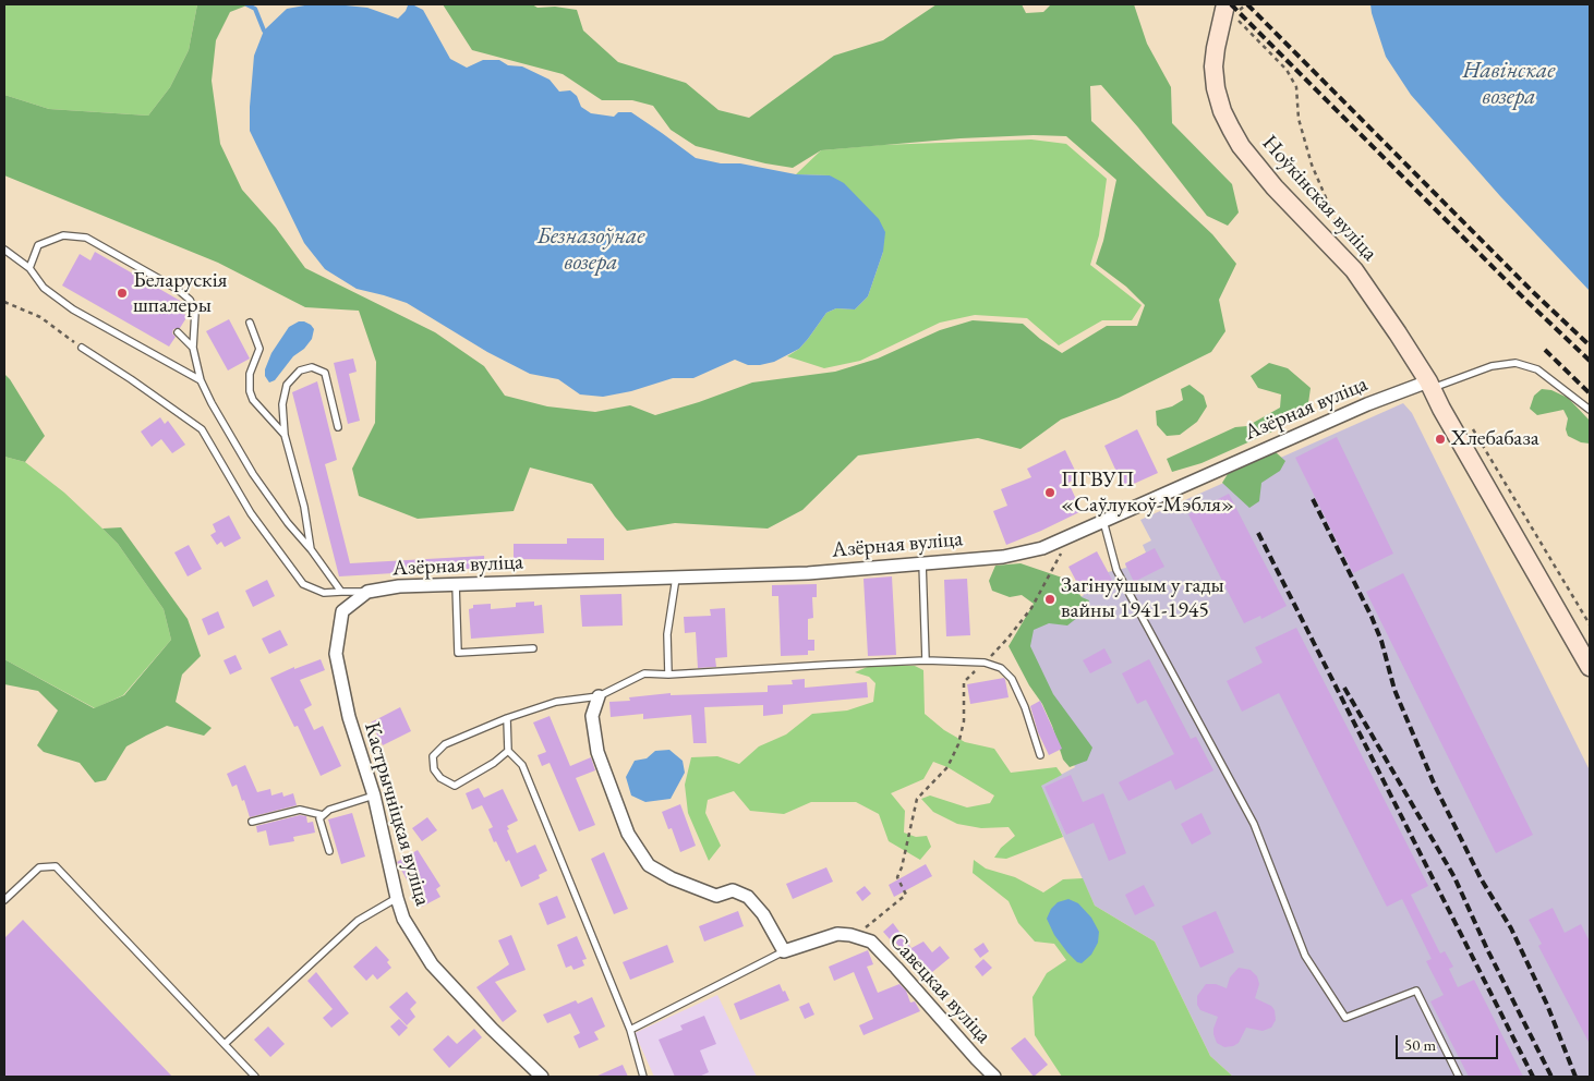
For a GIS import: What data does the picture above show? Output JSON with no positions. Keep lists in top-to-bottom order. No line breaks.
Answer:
{"streets":{"main road":["Ноўкінская вуліца"],"street":["Азёрная вуліца","Кастрычніцкая вуліца","Савецкая вуліца"]},"crossings":[["Ноўкінская вуліца","Азёрная вуліца"],["Азёрная вуліца","Кастрычніцкая вуліца"]],"water":["Навінскае возера","Безназоўнае возера"],"places":["Беларускія шпалеры","Хлебабаза","ПГВУП «Саўлукоў-Мэбля»","Загінуўшым у гады вайны 1941-1945"],"scale_bar":"50 m"}
